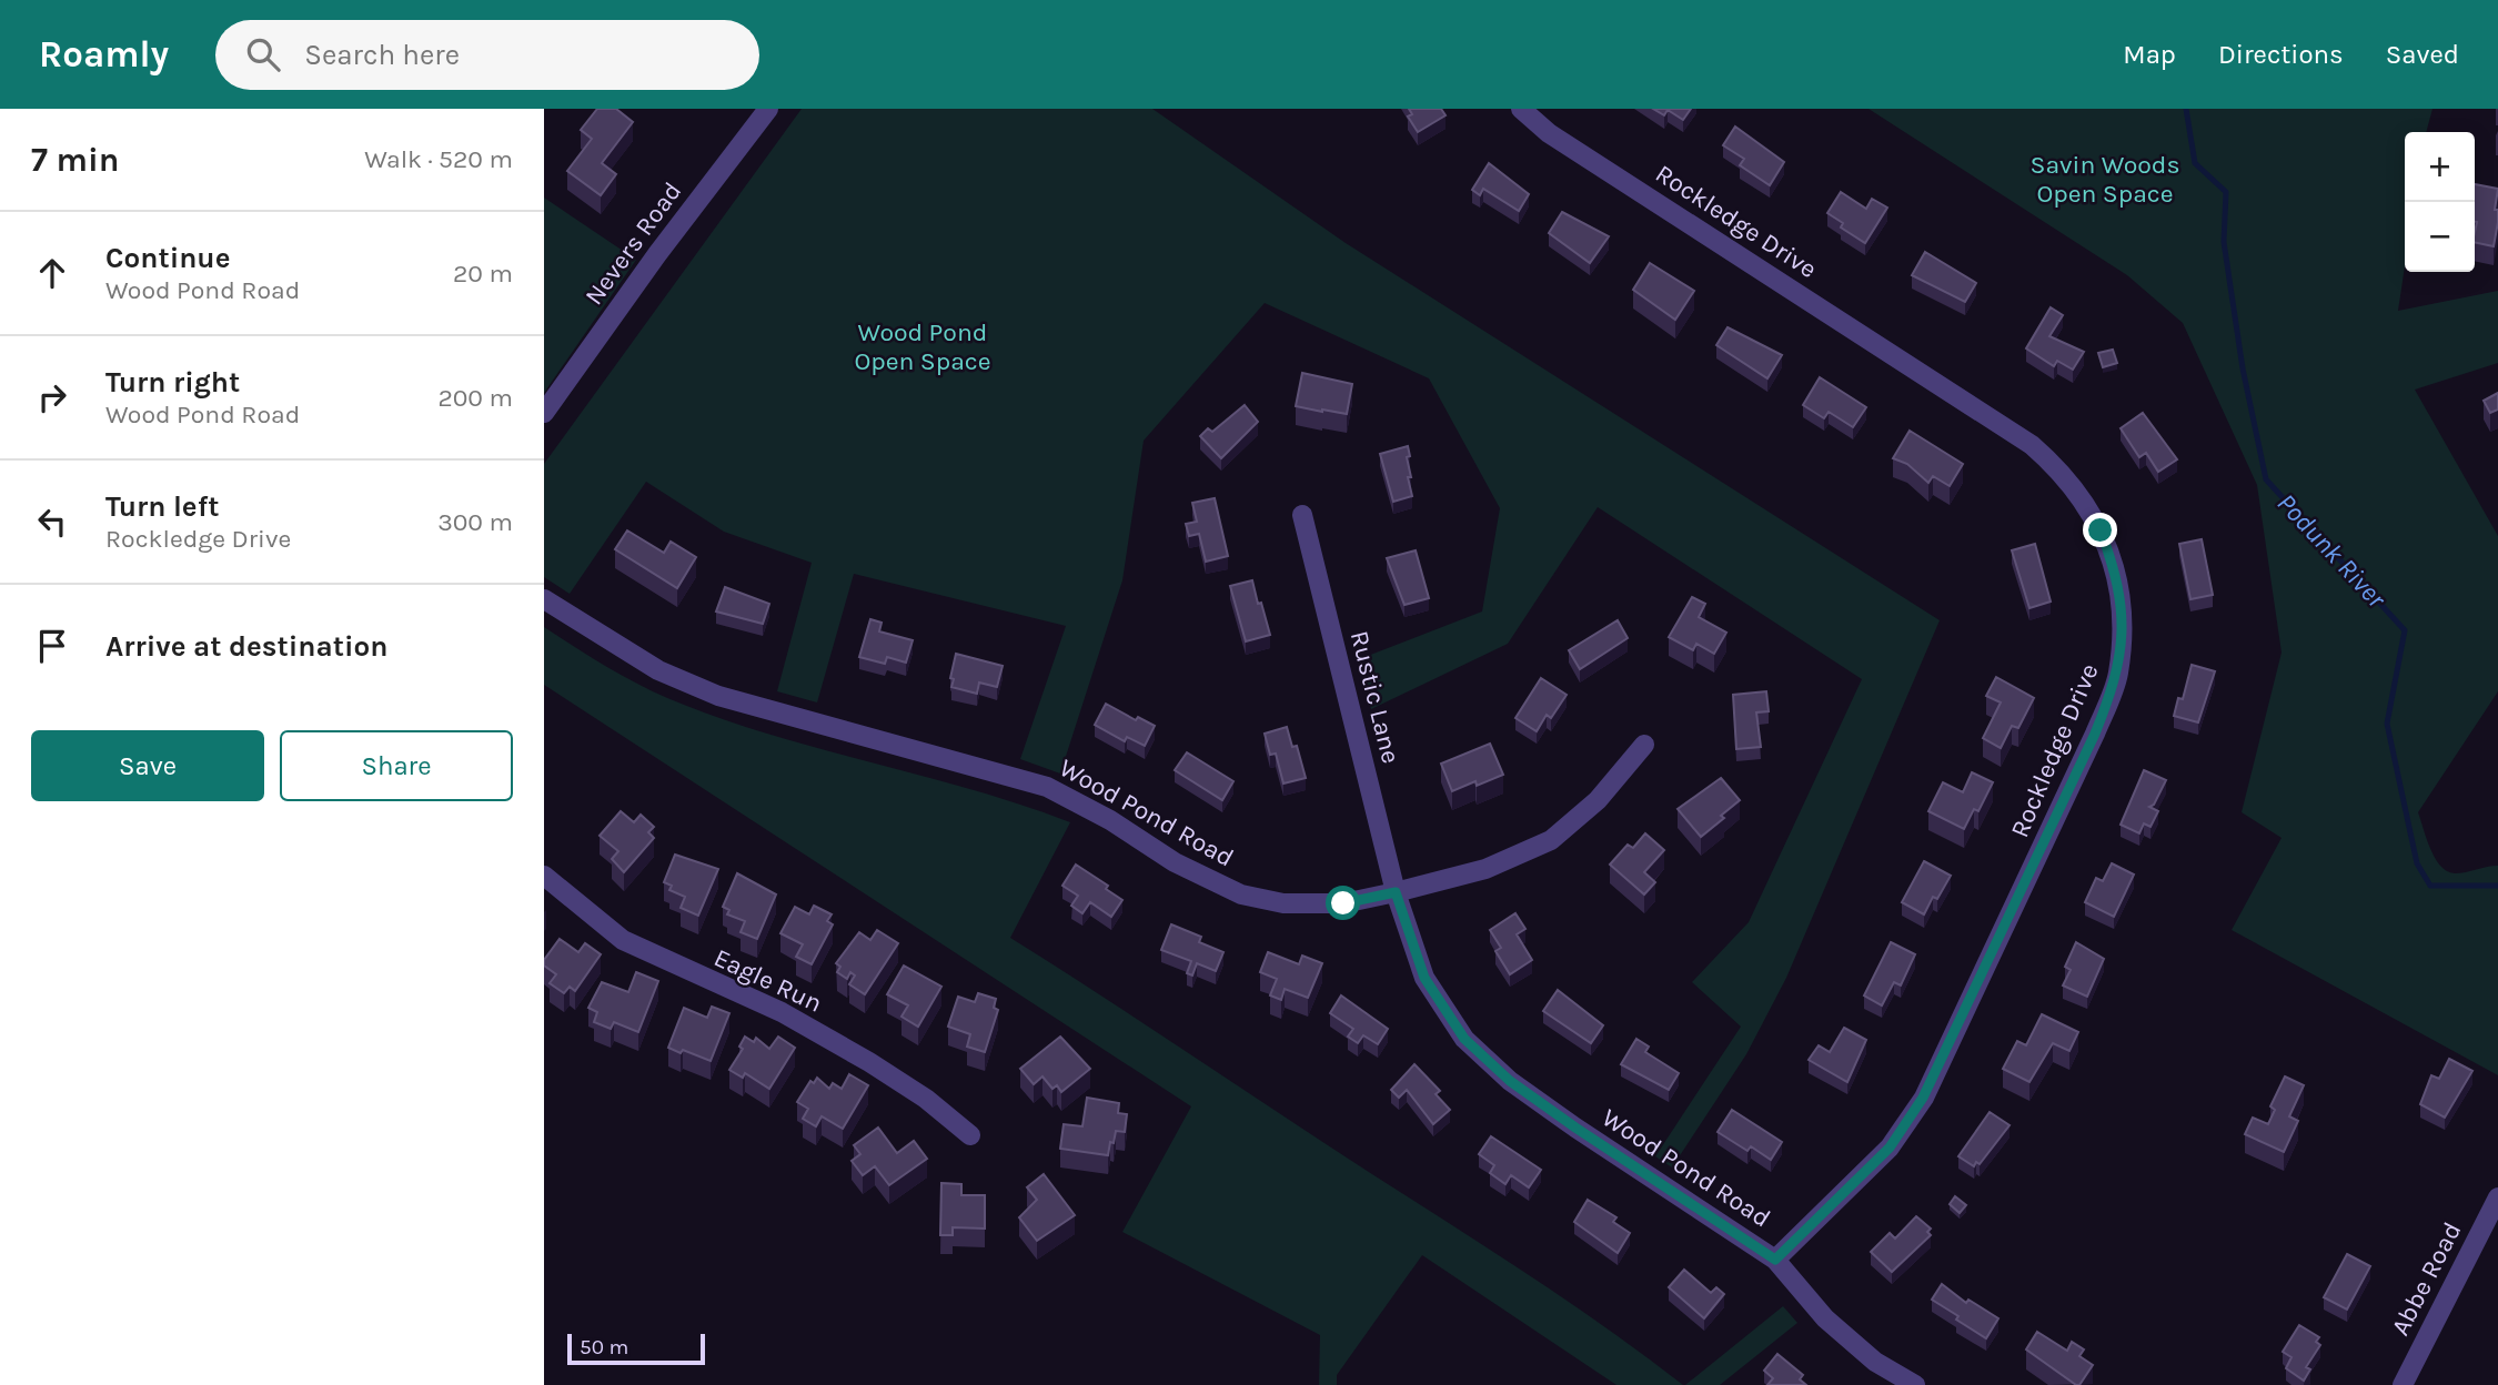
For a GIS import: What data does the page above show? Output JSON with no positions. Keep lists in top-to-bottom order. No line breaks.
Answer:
{"streets":{"street":["Rockledge Drive","Nevers Road","Rustic Lane","Wood Pond Road","Eagle Run","Abbe Road"]},"crossings":[["Rockledge Drive","Wood Pond Road"],["Rustic Lane","Wood Pond Road"]],"water":["Podunk River"],"parks":["Savin Woods Open Space","Wood Pond Open Space"],"scale_bar":"50 m","page":{"header":"Roamly","search":"Search here","nav":["Map","Directions","Saved"],"heading":["7 min","Walk · 520 m"],"map_buttons":["+","−"],"list":[["Continue","Wood Pond Road","20 m"],["Turn right","Wood Pond Road","200 m"],["Turn left","Rockledge Drive","300 m"],"Arrive at destination"],"buttons":["Save","Share"],"scale":"50 m"}}
